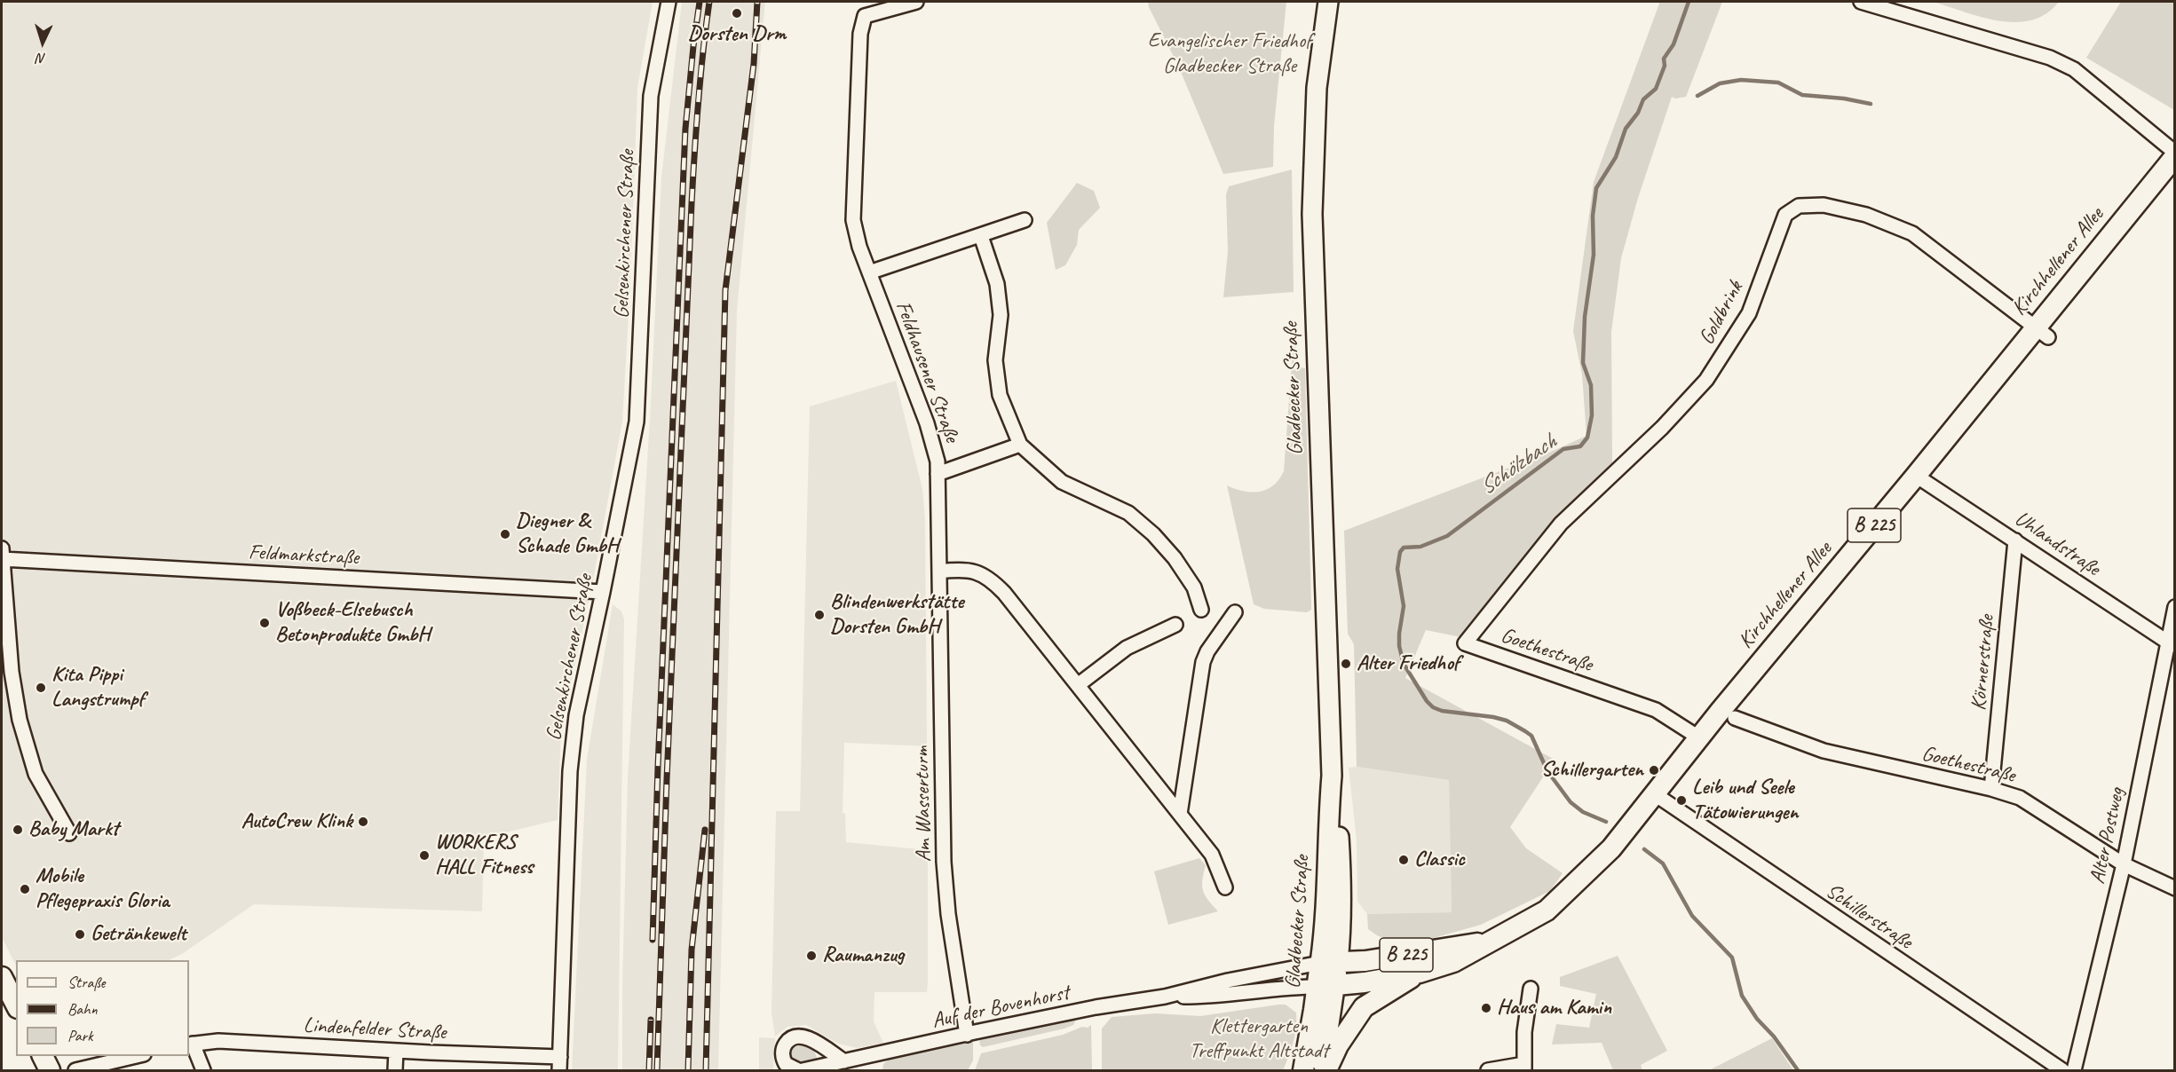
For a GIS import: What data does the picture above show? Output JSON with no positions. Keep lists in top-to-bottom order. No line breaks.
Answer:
{"streets":{"main road":["Kirchhellener Allee","Gladbecker Straße","B 225"],"street":["Gelsenkirchener Straße","Goldbrink","Feldhausener Straße","Uhlandstraße","Feldmarkstraße","Goethestraße","Körnerstraße","Am Wasserturm","Alter Postweg","Schillerstraße","Auf der Bovenhorst","Lindenfelder Straße"]},"crossings":[["Gelsenkirchener Straße","Feldmarkstraße"],["Gelsenkirchener Straße","Lindenfelder Straße"],["Kirchhellener Allee","Goldbrink"],["Kirchhellener Allee","Gladbecker Straße"],["Kirchhellener Allee","B 225"],["Kirchhellener Allee","Uhlandstraße"],["Kirchhellener Allee","Goethestraße"],["Kirchhellener Allee","Schillerstraße"],["Kirchhellener Allee","Auf der Bovenhorst"],["Goldbrink","Goethestraße"],["Feldhausener Straße","Am Wasserturm"],["Gladbecker Straße","Auf der Bovenhorst"],["Uhlandstraße","Körnerstraße"],["Uhlandstraße","Alter Postweg"],["Goethestraße","Körnerstraße"],["Goethestraße","Alter Postweg"],["Am Wasserturm","Auf der Bovenhorst"]],"water":["Schölzbach"],"parks":["Evangelischer Friedhof Gladbecker Straße","Klettergarten Treffpunkt Altstadt"],"places":["Dorsten Drm","Diegner & Schade GmbH","Blindenwerkstätte Dorsten GmbH","Voßbeck-Elsebusch Betonprodukte GmbH","Alter Friedhof","Kita Pippi Langstrumpf","Schillergarten","Leib und Seele Tätowierungen","AutoCrew Klink","Baby Markt","WORKERS HALL Fitness","Classic","Mobile Pflegepraxis Gloria","Getränkewelt","Raumanzug","Haus am Kamin"],"legend":["Straße","Bahn","Park"],"north":"bottom"}
